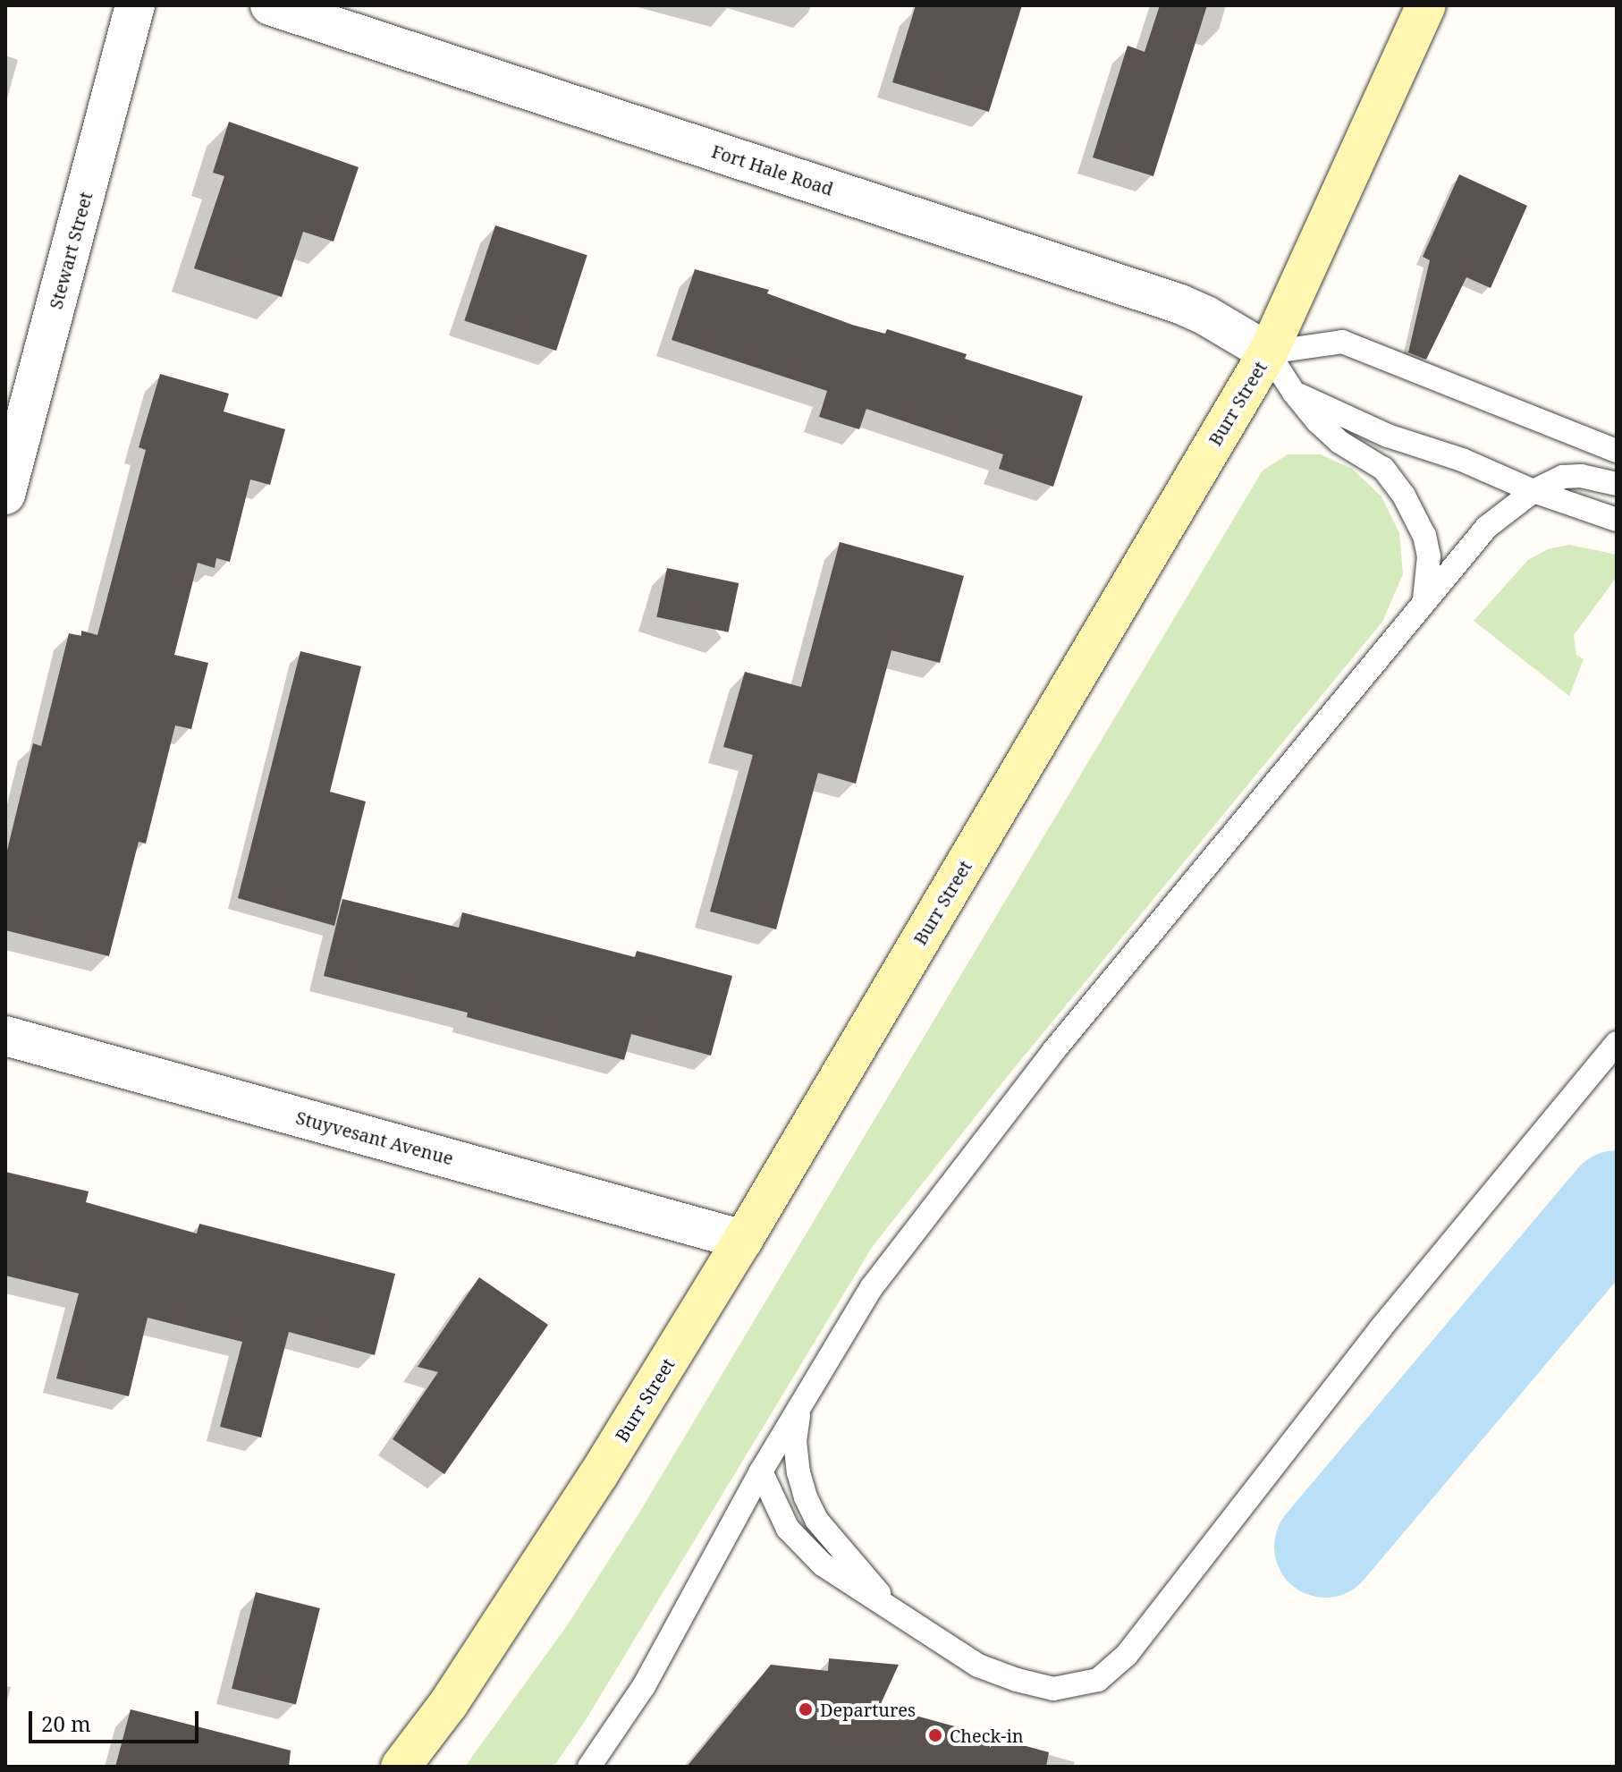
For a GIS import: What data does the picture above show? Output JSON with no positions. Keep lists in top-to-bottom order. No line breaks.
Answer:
{"streets":{"main road":["Burr Street"],"street":["Fort Hale Road","Stewart Street","Stuyvesant Avenue"]},"crossings":[["Fort Hale Road","Burr Street"],["Burr Street","Stuyvesant Avenue"]],"places":["Departures","Check-in"],"scale_bar":"20 m"}
